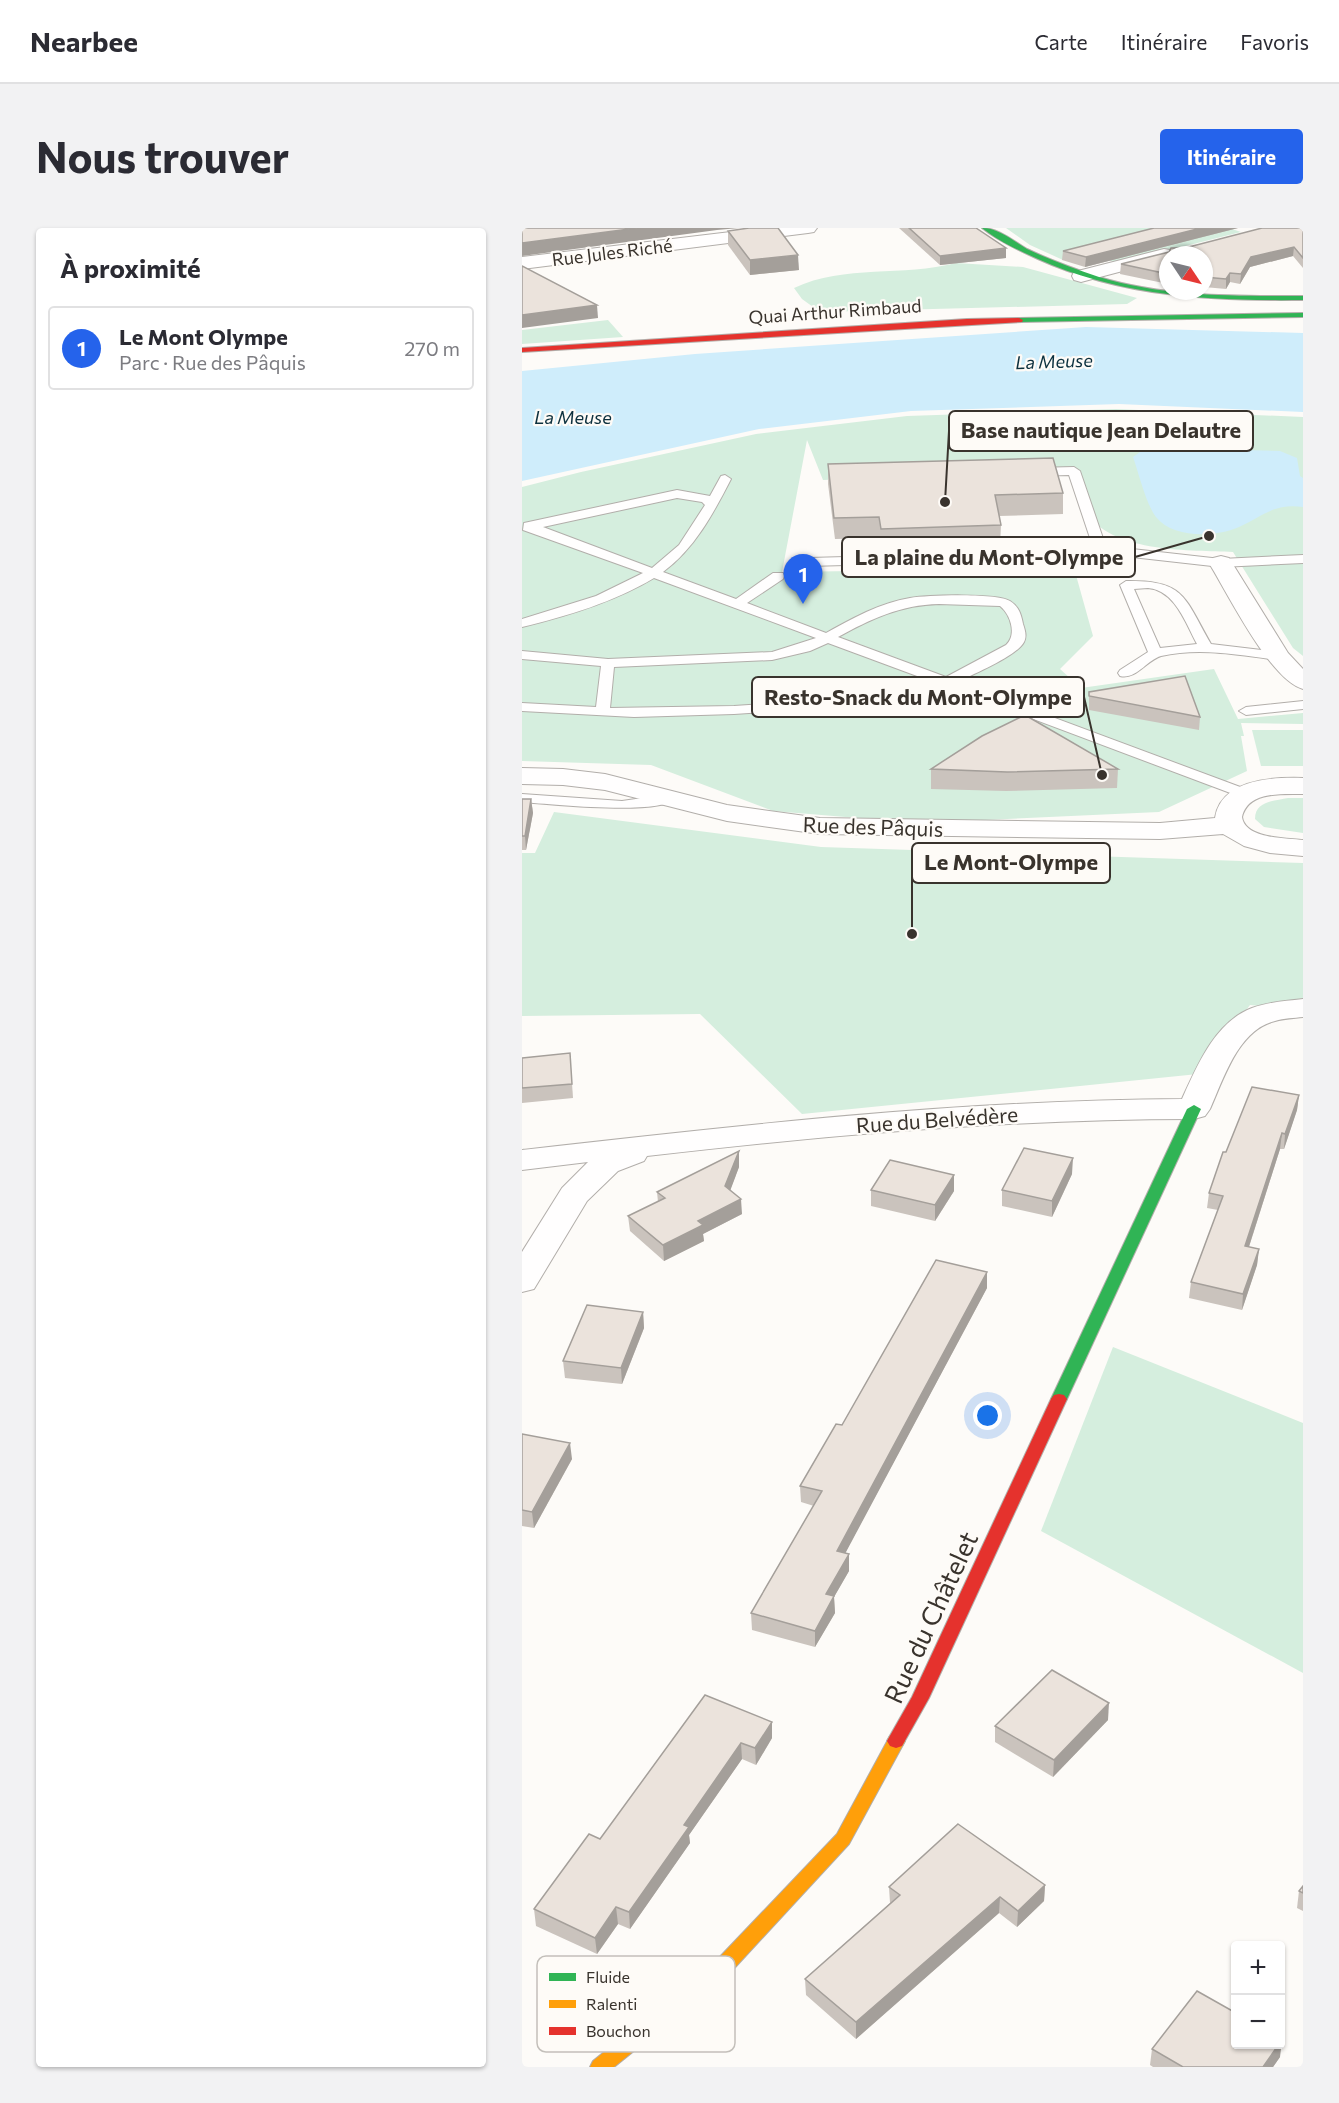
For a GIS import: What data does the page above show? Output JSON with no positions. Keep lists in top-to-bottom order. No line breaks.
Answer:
{"streets":{"main road":["Quai Arthur Rimbaud","Rue du Châtelet"],"street":["Rue Jules Riché","Rue des Pâquis","Rue du Belvédère"]},"crossings":[["Rue du Belvédère","Rue du Châtelet"]],"water":["La Meuse"],"places":["Base nautique Jean Delautre","La plaine du Mont-Olympe","Resto-Snack du Mont-Olympe","Le Mont-Olympe"],"legend":["Fluide","Ralenti","Bouchon"],"north":"bottom right","page":{"header":"Nearbee","nav":["Carte","Itinéraire","Favoris"],"buttons":"Itinéraire","title":"Nous trouver","heading":"À proximité","list":[{"mark":"1","name":"Le Mont Olympe","note":"Parc · Rue des Pâquis","value":"270 m"}],"pins":"1","map_buttons":["+","−"]}}
